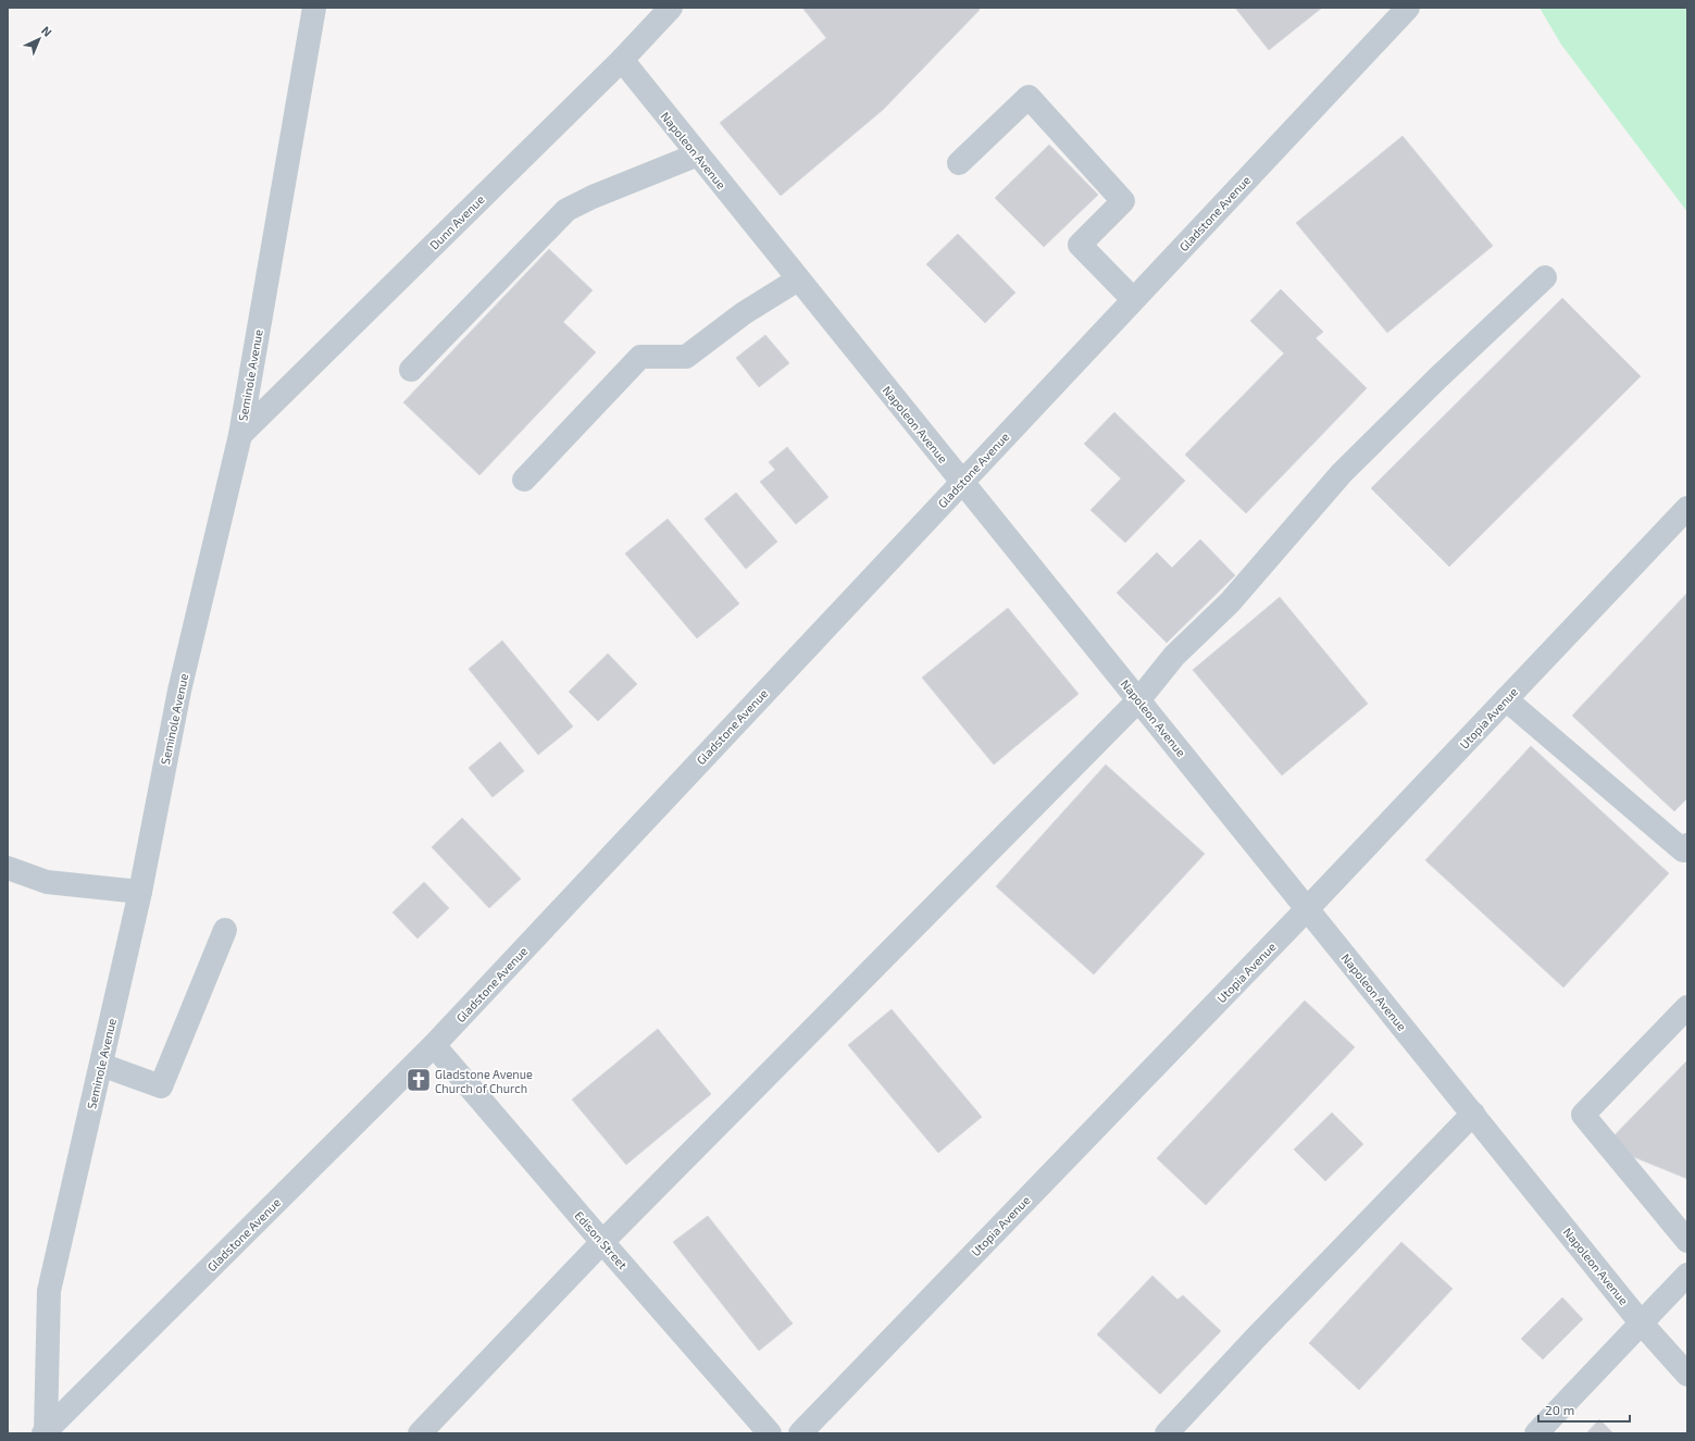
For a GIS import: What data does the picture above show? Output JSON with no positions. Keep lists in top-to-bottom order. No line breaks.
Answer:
{"streets":{"street":["Napoleon Avenue","Gladstone Avenue","Dunn Avenue","Seminole Avenue","Utopia Avenue","Edison Street"]},"crossings":[["Napoleon Avenue","Gladstone Avenue"],["Napoleon Avenue","Dunn Avenue"],["Napoleon Avenue","Utopia Avenue"],["Gladstone Avenue","Seminole Avenue"],["Gladstone Avenue","Edison Street"],["Dunn Avenue","Seminole Avenue"]],"places":{"church":["Gladstone Avenue Church of Church"]},"scale_bar":"20 m","north":"top right"}
